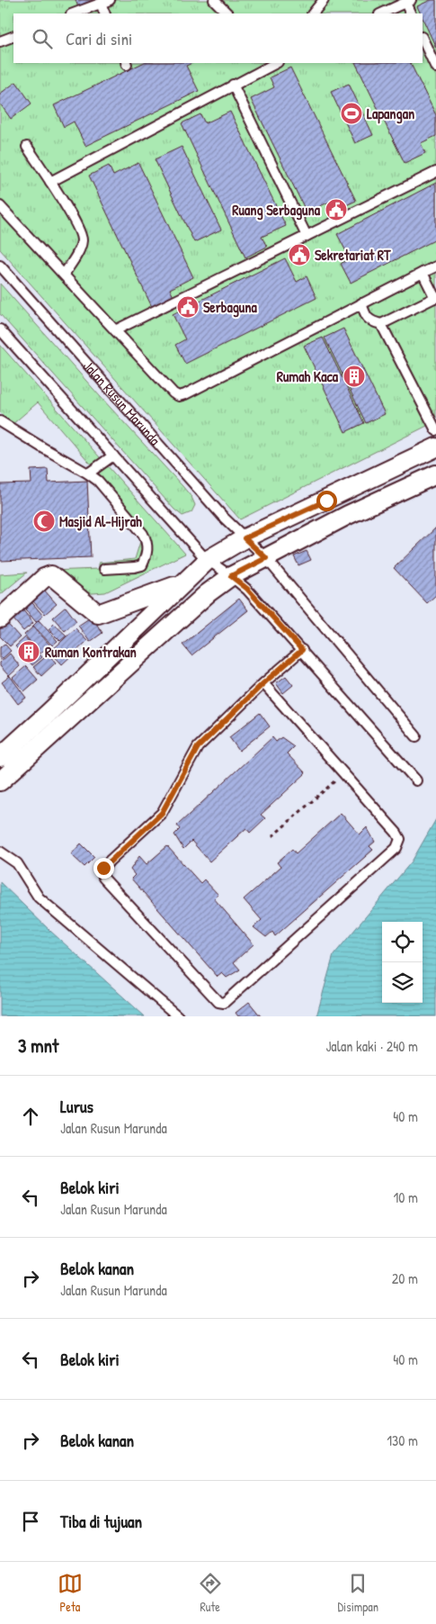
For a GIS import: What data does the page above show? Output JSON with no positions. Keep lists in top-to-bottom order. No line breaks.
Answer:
{"streets":{"lane":["Jalan Rusun Marunda"]},"places":{"sports":["Lapangan"],"public building":["Ruang Serbaguna","Sekretariat RT","Serbaguna"],"building":["Rumah Kaca","Ruman Kontrakan"],"mosque":["Masjid Al-Hijrah"]},"page":{"search":"Cari di sini","heading":["3 mnt","Jalan kaki · 240 m"],"list":[["Lurus","Jalan Rusun Marunda","40 m"],["Belok kiri","Jalan Rusun Marunda","10 m"],["Belok kanan","Jalan Rusun Marunda","20 m"],["Belok kiri","40 m"],["Belok kanan","130 m"],"Tiba di tujuan"],"nav":["Peta","Rute","Disimpan"]}}
